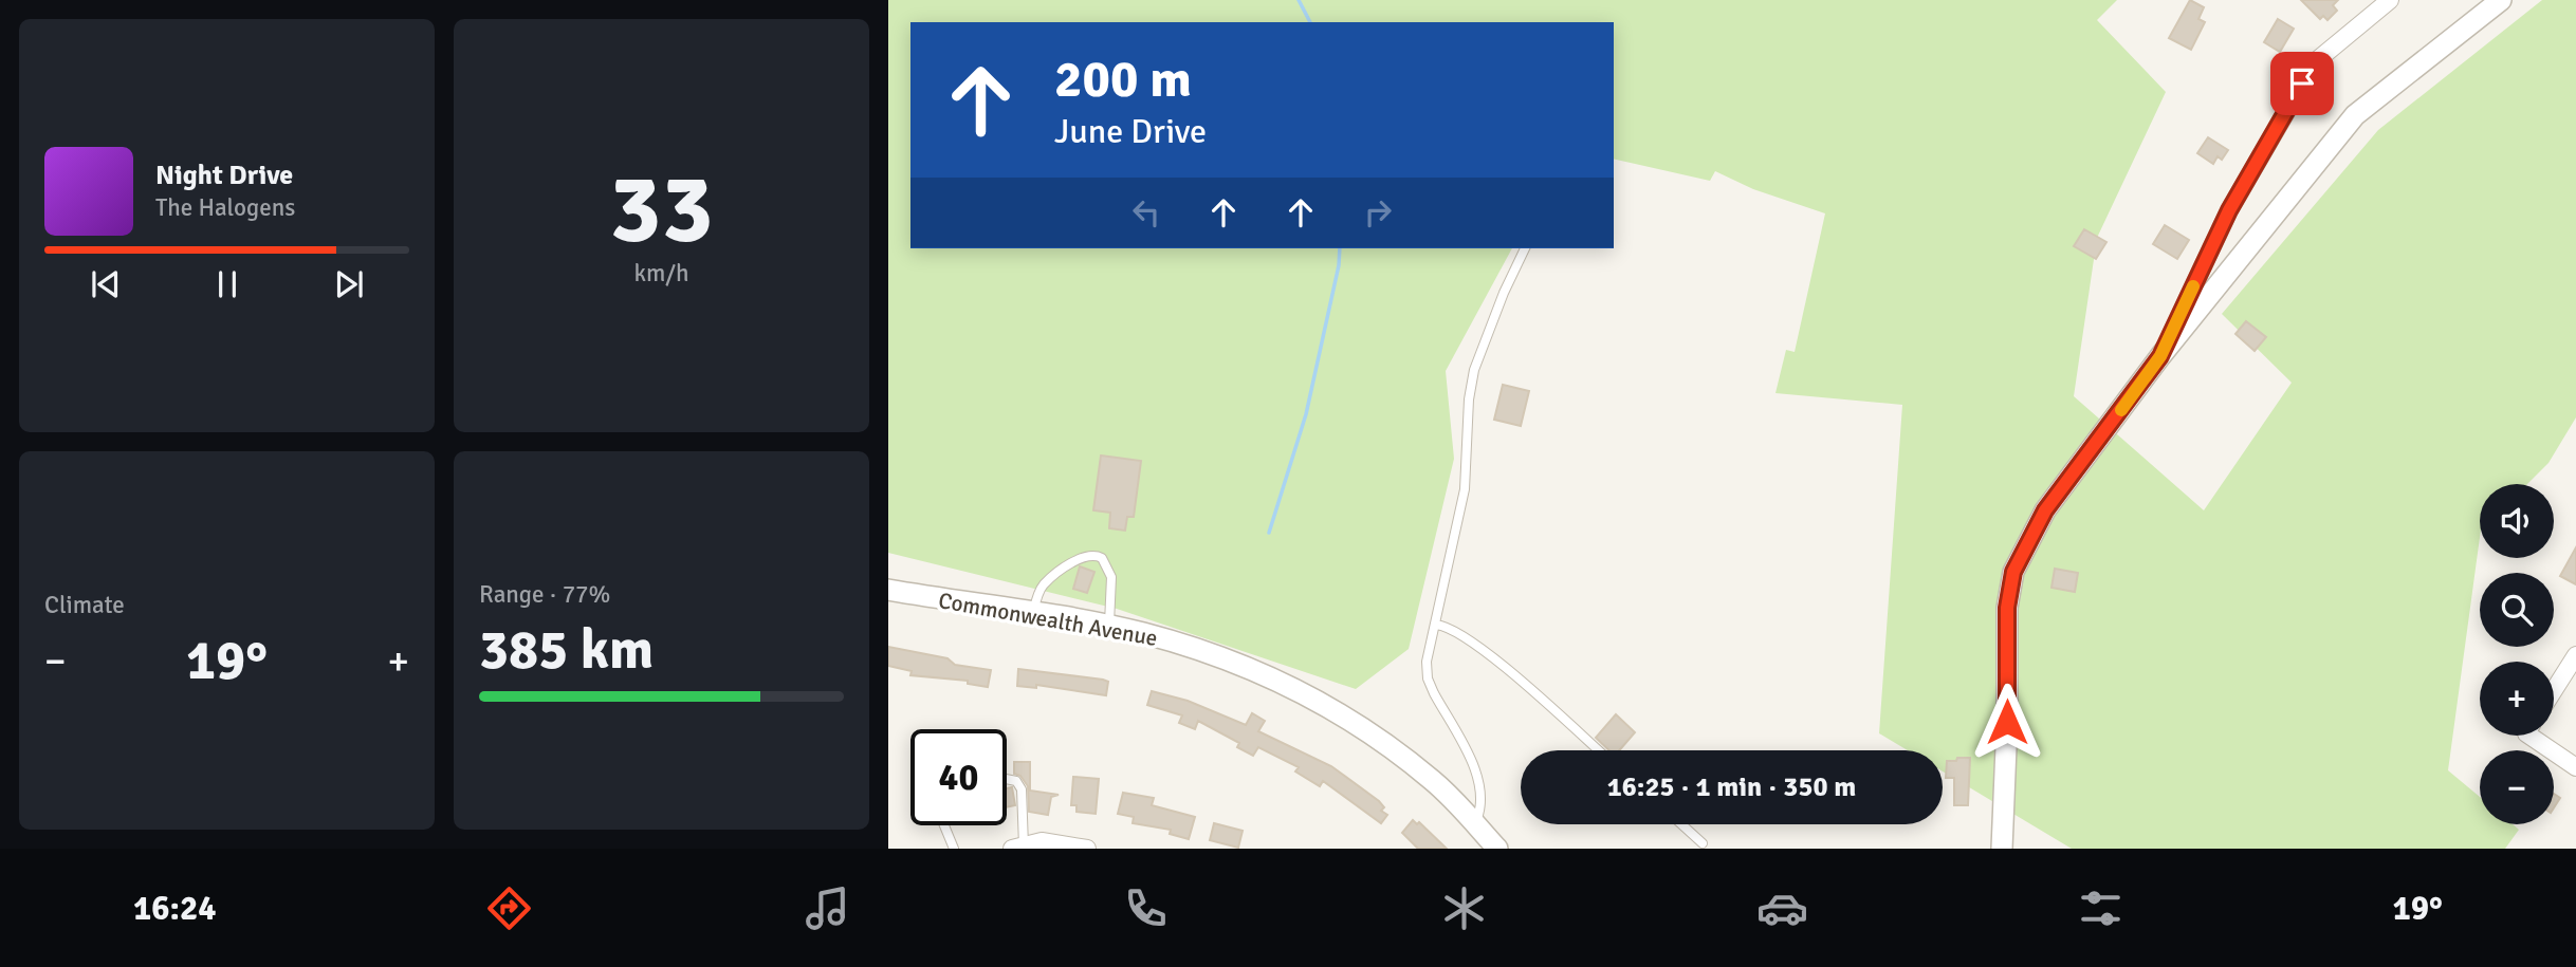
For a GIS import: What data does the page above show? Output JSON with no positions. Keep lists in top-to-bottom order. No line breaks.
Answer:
{"streets":{"street":["Commonwealth Avenue"]},"page":{"tile":[["33","km/h"],"Climate",["Range · 77%","385 km"]],"turn":["200 m","June Drive"],"song":["Night Drive","The Halogens"],"map_buttons":["+","−"],"heat":["−","19°","+"],"limit":"40","trip":"16:25 · 1 min · 350 m","tabs":["16:24","19°"]}}
